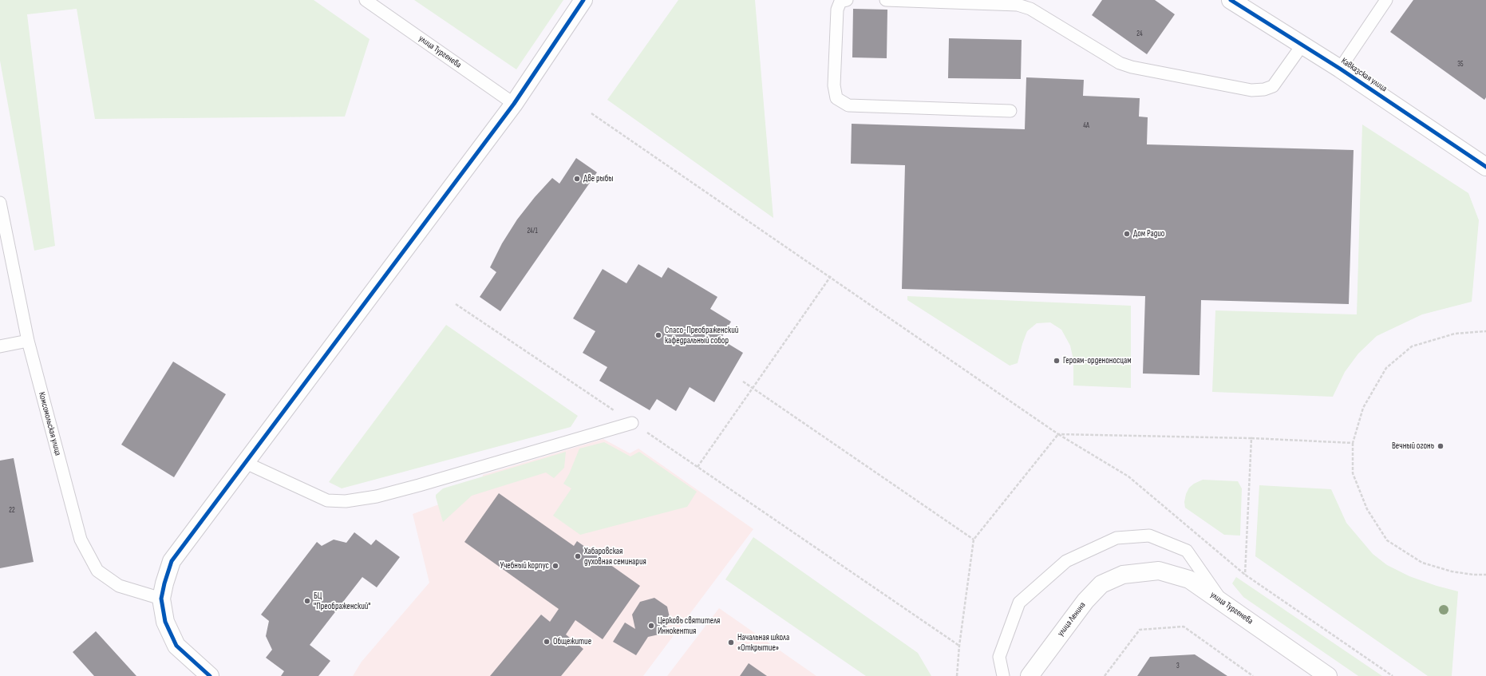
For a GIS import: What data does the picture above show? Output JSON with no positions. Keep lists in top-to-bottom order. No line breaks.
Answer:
{"streets":{"street":["улица Тургенева","Кавказская улица","улица Ленина"],"lane":["Комсомольская улица"]},"crossings":[["улица Тургенева","улица Ленина"]],"places":["Две рыбы","Дом Радио","Спасо-Преображенский кафедральный собор","Героям-орденоносцам","Вечный огонь","Хабаровская духовная семинария","Учебный корпус","БЦ \"Преображенский\"","Церковь святителя Иннокентия","Общежитие","Начальная школа «Открытие»"],"house_numbers":["24","35","4А","24/1","22","3"]}
